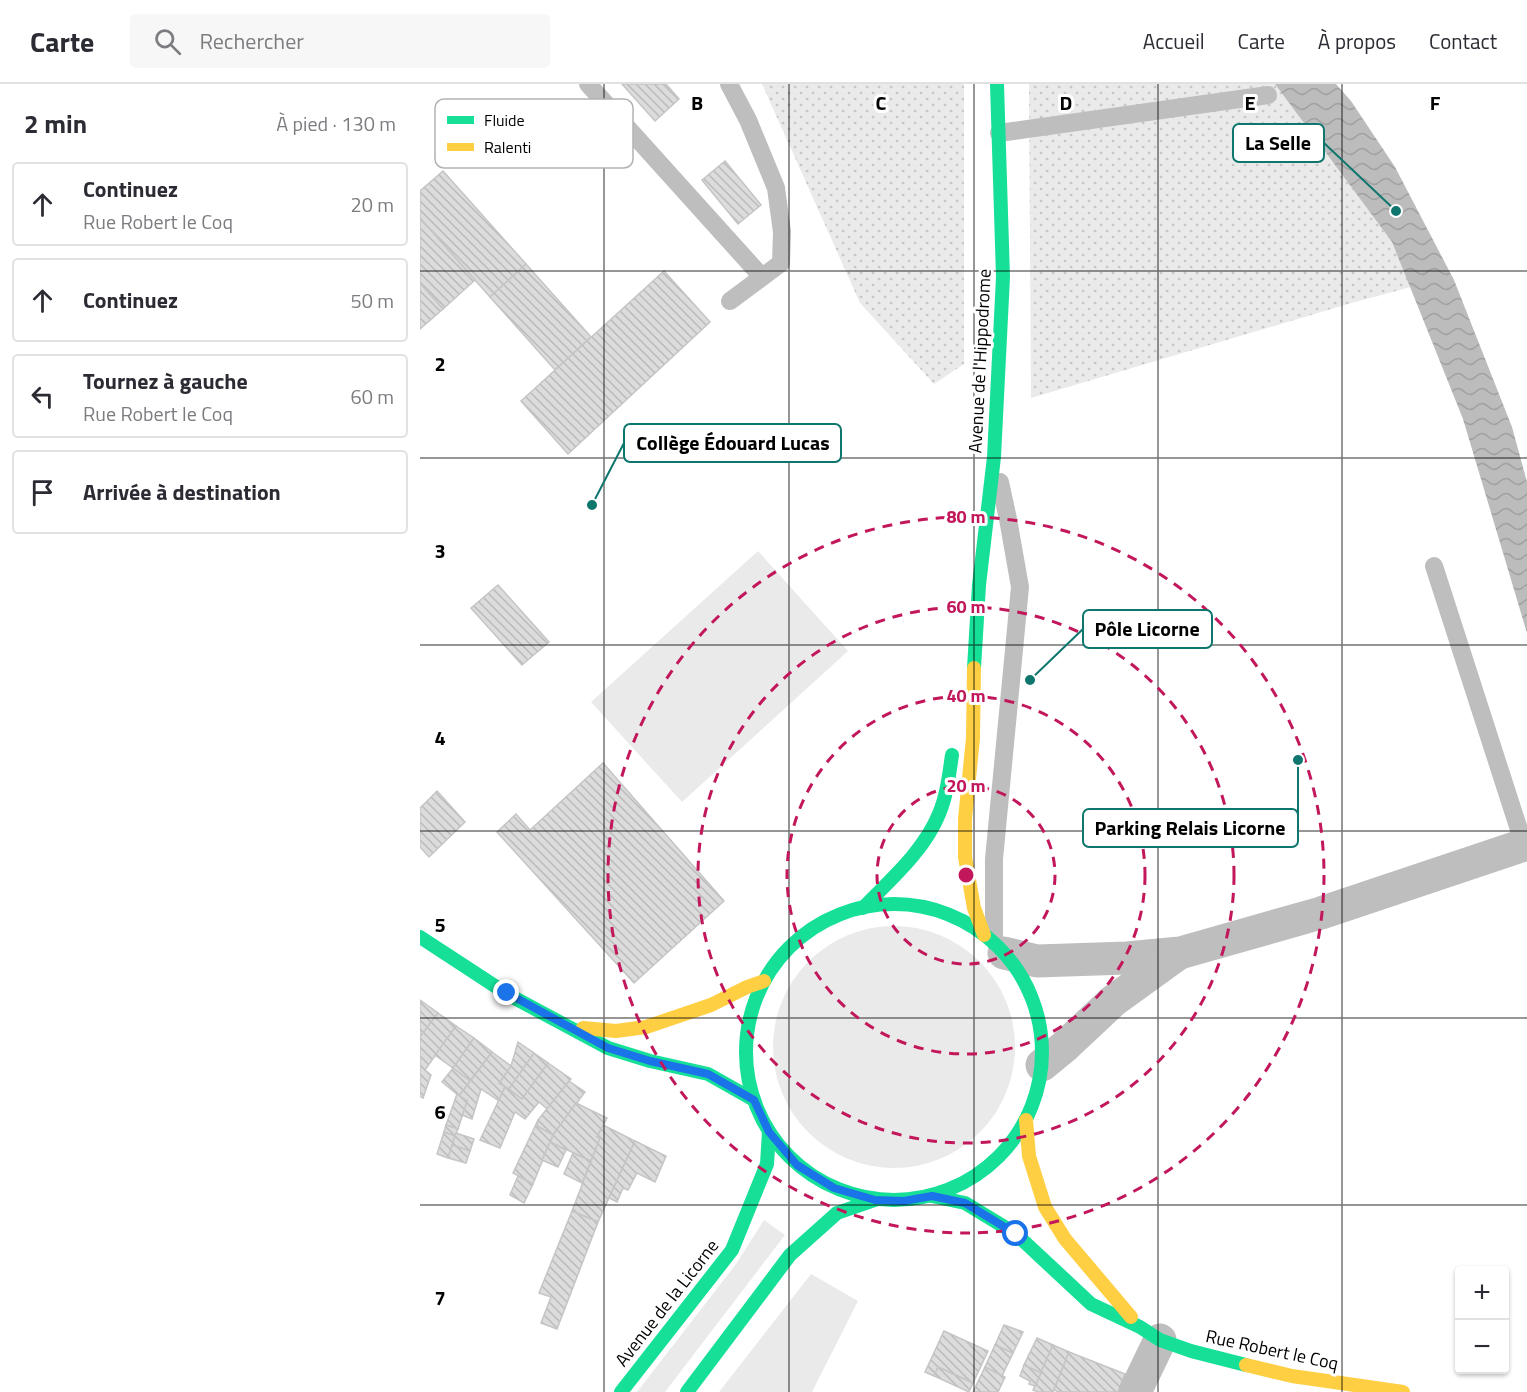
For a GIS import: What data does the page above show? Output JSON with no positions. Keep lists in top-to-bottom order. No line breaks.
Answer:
{"streets":{"main road":["Avenue de l'Hippodrome","Avenue de la Licorne","Rue Robert le Coq"]},"places":["La Selle","Collège Édouard Lucas","Pôle Licorne","Parking Relais Licorne"],"legend":["Fluide","Ralenti"],"page":{"header":"Carte","search":"Rechercher","nav":["Accueil","Carte","À propos","Contact"],"heading":["2 min","À pied · 130 m"],"list":[["Continuez","Rue Robert le Coq","20 m"],["Continuez","50 m"],["Tournez à gauche","Rue Robert le Coq","60 m"],"Arrivée à destination"],"map_buttons":["+","−"]},"grid":{"columns":["B","C","D","E","F"],"rows":["2","3","4","5","6","7"]},"rings":["80 m","60 m","40 m","20 m"]}
